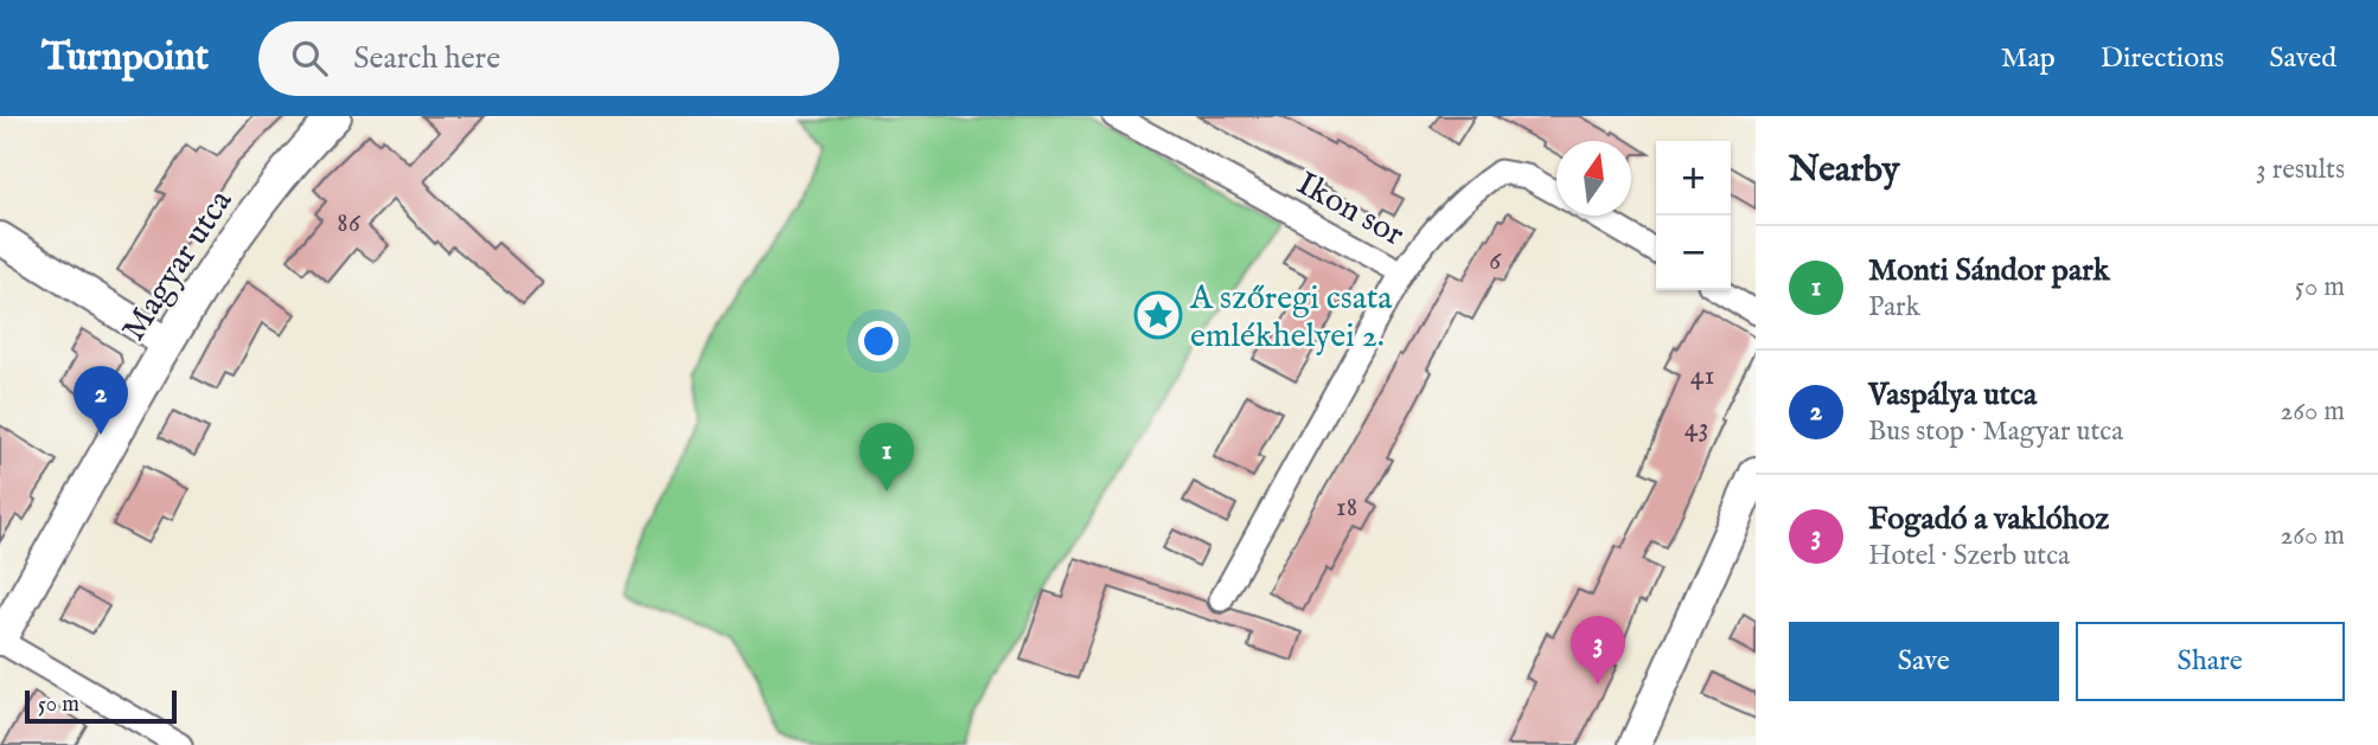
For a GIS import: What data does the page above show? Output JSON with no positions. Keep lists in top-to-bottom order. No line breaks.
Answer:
{"streets":{"street":["Ikon sor","Magyar utca"]},"places":{"place":["A szőregi csata emlékhelyei 2."]},"house_numbers":["86","6","41","43","18"],"scale_bar":"50 m","north":"top","page":{"header":"Turnpoint","search":"Search here","nav":["Map","Directions","Saved"],"heading":["Nearby","3 results"],"map_buttons":["+","−"],"list":[{"mark":"1","name":"Monti Sándor park","note":"Park","value":"50 m"},{"mark":"2","name":"Vaspálya utca","note":"Bus stop · Magyar utca","value":"260 m"},{"mark":"3","name":"Fogadó a vaklóhoz","note":"Hotel · Szerb utca","value":"260 m"}],"pins":["2","1","3"],"buttons":["Save","Share"],"scale":"50 m"}}
